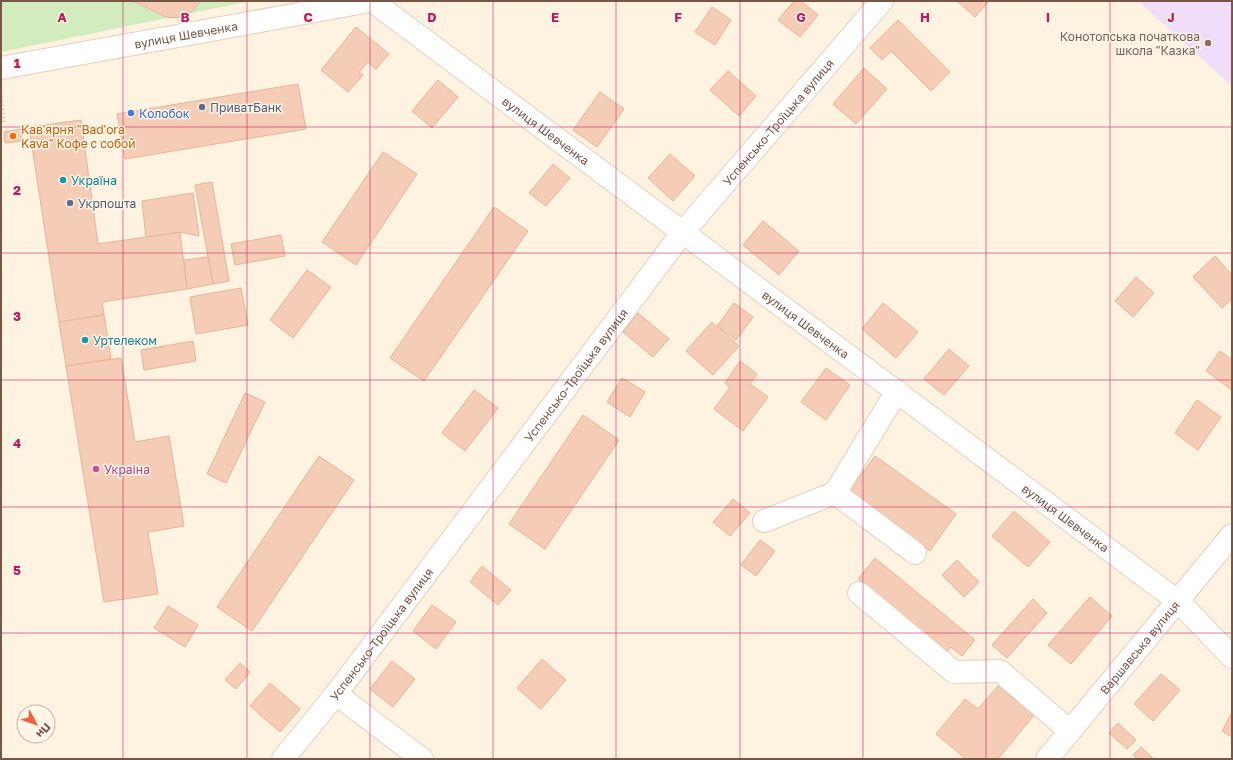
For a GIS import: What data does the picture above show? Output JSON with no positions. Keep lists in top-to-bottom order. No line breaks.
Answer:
{"streets":{"street":["вулиця Шевченка","Успенсько-Троїцька вулиця","Варшавська вулиця"]},"crossings":[["вулиця Шевченка","Успенсько-Троїцька вулиця"],["вулиця Шевченка","Варшавська вулиця"]],"places":["Конотопська початкова школа \"Казка\"","ПриватБанк","Колобок","Кав'ярня \"Bad'ora Kava\" Кофе с собой","Україна","Укрпошта","Уртелеком","Украіна"],"north":"bottom right","grid":{"columns":["A","B","C","D","E","F","G","H","I","J"],"rows":["1","2","3","4","5"]}}
